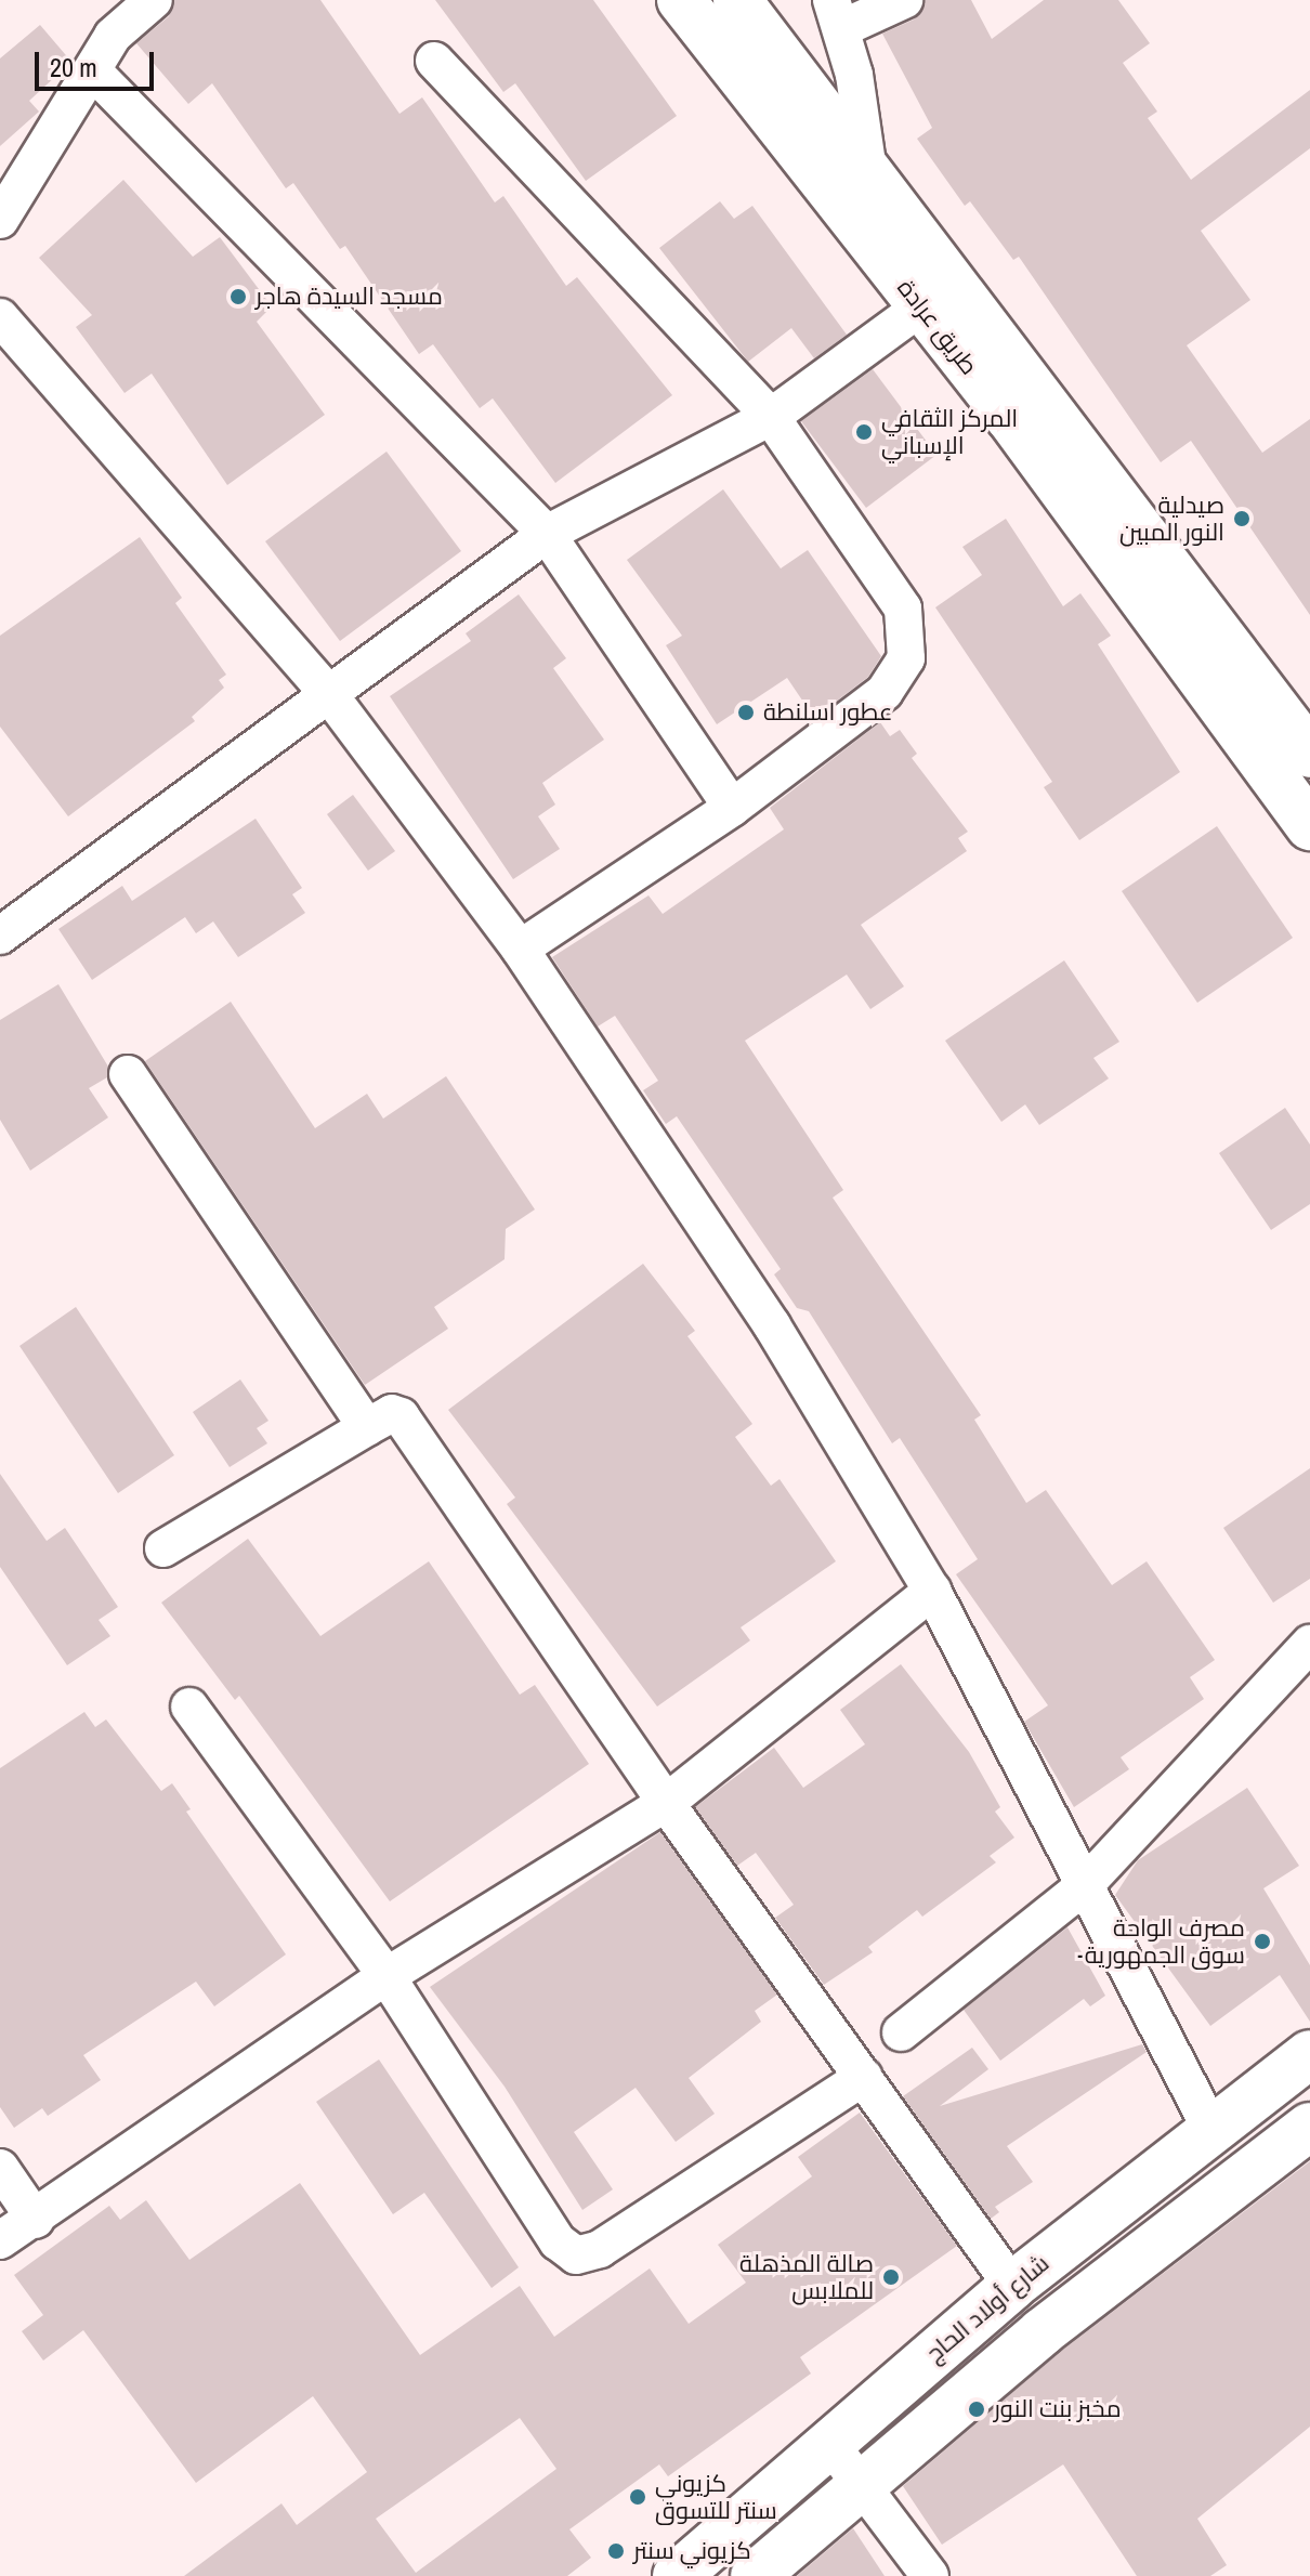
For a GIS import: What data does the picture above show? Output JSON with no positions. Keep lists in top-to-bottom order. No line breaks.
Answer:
{"streets":{"main road":["طريق عرادة","شارع أولاد الحاج"]},"places":["مسجد السيدة هاجر","المركز الثقافي الإسباني","صيدلية النور المبين","عطور اسلنطة","مصرف الواحة -سوق الجمهورية","صالة المذهلة للملابس","مخبز بنت النور","كزيوني سنتر للتسوق","كزيوني سنتر"],"scale_bar":"20 m"}
